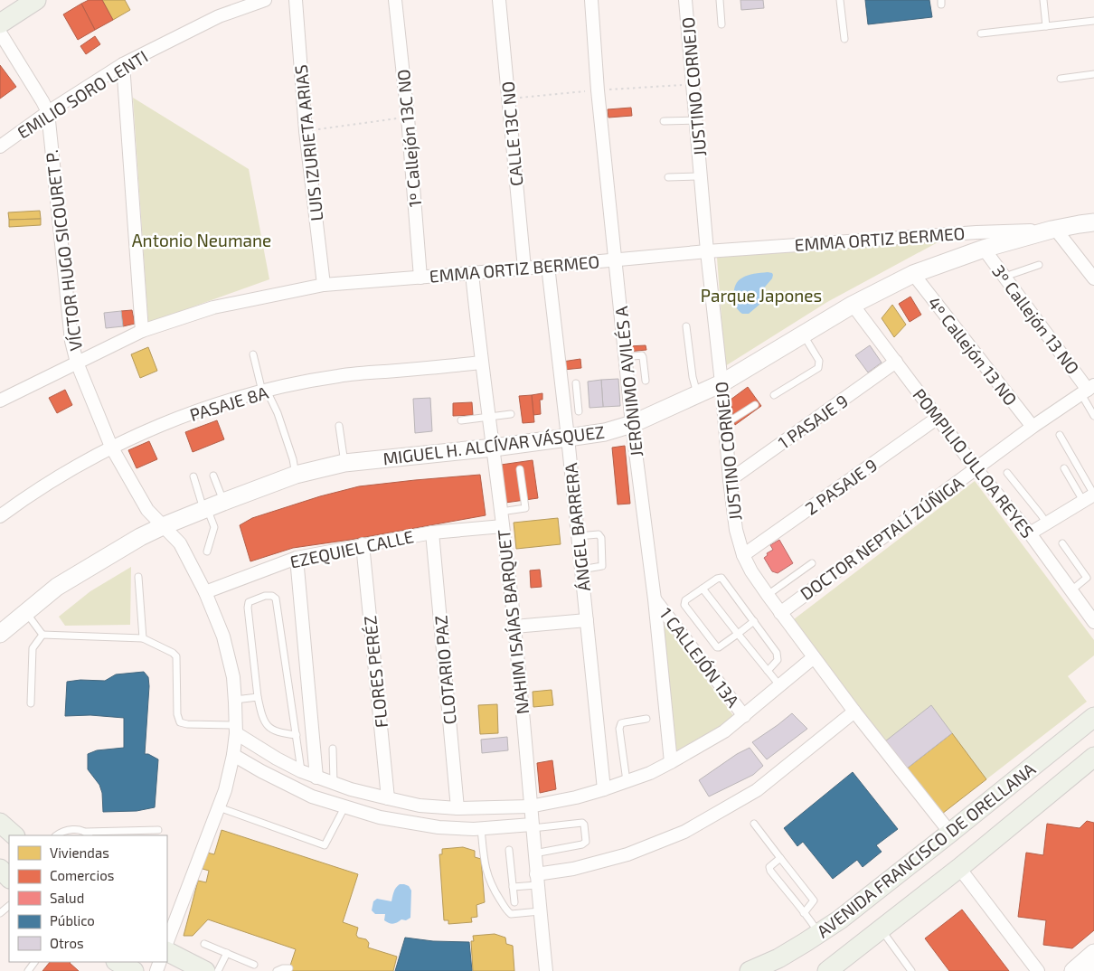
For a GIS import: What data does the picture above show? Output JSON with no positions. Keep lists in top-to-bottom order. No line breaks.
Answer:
{"streets":{"main road":["AVENIDA FRANCISCO DE ORELLANA"],"street":["JUSTINO CORNEJO","EMILIO SORO LENTI","CALLE 13C NO","1º Callejón 13C NO","LUIS IZURIETA ARIAS","EMMA ORTIZ BERMEO","VÍCTOR HUGO SICOURET P.","3º Callejón 13 NO","4º Callejón 13 NO","JERÓNIMO AVILÉS A","PASAJE 8A","1 PASAJE 9","MIGUEL H. ALCÍVAR VÁSQUEZ","POMPILIO ULLOA REYES","2 PASAJE 9","ÁNGEL BARRERA","DOCTOR NEPTALÍ ZÚÑIGA","EZEQUIEL CALLE","NAHIM ISAÍAS BARQUET","1 CALLEJÓN 13A","CLOTARIO PAZ","FLORES PERÉZ"]},"crossings":[["JUSTINO CORNEJO","EMMA ORTIZ BERMEO"],["JUSTINO CORNEJO","1 PASAJE 9"],["JUSTINO CORNEJO","MIGUEL H. ALCÍVAR VÁSQUEZ"],["JUSTINO CORNEJO","2 PASAJE 9"],["JUSTINO CORNEJO","DOCTOR NEPTALÍ ZÚÑIGA"],["JUSTINO CORNEJO","AVENIDA FRANCISCO DE ORELLANA"],["EMILIO SORO LENTI","VÍCTOR HUGO SICOURET P."],["CALLE 13C NO","EMMA ORTIZ BERMEO"],["1º Callejón 13C NO","EMMA ORTIZ BERMEO"],["LUIS IZURIETA ARIAS","EMMA ORTIZ BERMEO"],["EMMA ORTIZ BERMEO","VÍCTOR HUGO SICOURET P."],["EMMA ORTIZ BERMEO","JERÓNIMO AVILÉS A"],["EMMA ORTIZ BERMEO","MIGUEL H. ALCÍVAR VÁSQUEZ"],["EMMA ORTIZ BERMEO","ÁNGEL BARRERA"],["EMMA ORTIZ BERMEO","NAHIM ISAÍAS BARQUET"],["VÍCTOR HUGO SICOURET P.","PASAJE 8A"],["VÍCTOR HUGO SICOURET P.","MIGUEL H. ALCÍVAR VÁSQUEZ"],["VÍCTOR HUGO SICOURET P.","EZEQUIEL CALLE"],["3º Callejón 13 NO","MIGUEL H. ALCÍVAR VÁSQUEZ"],["3º Callejón 13 NO","DOCTOR NEPTALÍ ZÚÑIGA"],["4º Callejón 13 NO","MIGUEL H. ALCÍVAR VÁSQUEZ"],["4º Callejón 13 NO","DOCTOR NEPTALÍ ZÚÑIGA"],["JERÓNIMO AVILÉS A","MIGUEL H. ALCÍVAR VÁSQUEZ"],["JERÓNIMO AVILÉS A","1 CALLEJÓN 13A"],["PASAJE 8A","NAHIM ISAÍAS BARQUET"],["1 PASAJE 9","POMPILIO ULLOA REYES"],["MIGUEL H. ALCÍVAR VÁSQUEZ","POMPILIO ULLOA REYES"],["MIGUEL H. ALCÍVAR VÁSQUEZ","ÁNGEL BARRERA"],["MIGUEL H. ALCÍVAR VÁSQUEZ","NAHIM ISAÍAS BARQUET"],["POMPILIO ULLOA REYES","2 PASAJE 9"],["POMPILIO ULLOA REYES","DOCTOR NEPTALÍ ZÚÑIGA"],["EZEQUIEL CALLE","NAHIM ISAÍAS BARQUET"],["EZEQUIEL CALLE","CLOTARIO PAZ"],["EZEQUIEL CALLE","FLORES PERÉZ"]],"parks":["Antonio Neumane","Parque Japones"],"legend":["Viviendas","Comercios","Salud","Público","Otros"]}
